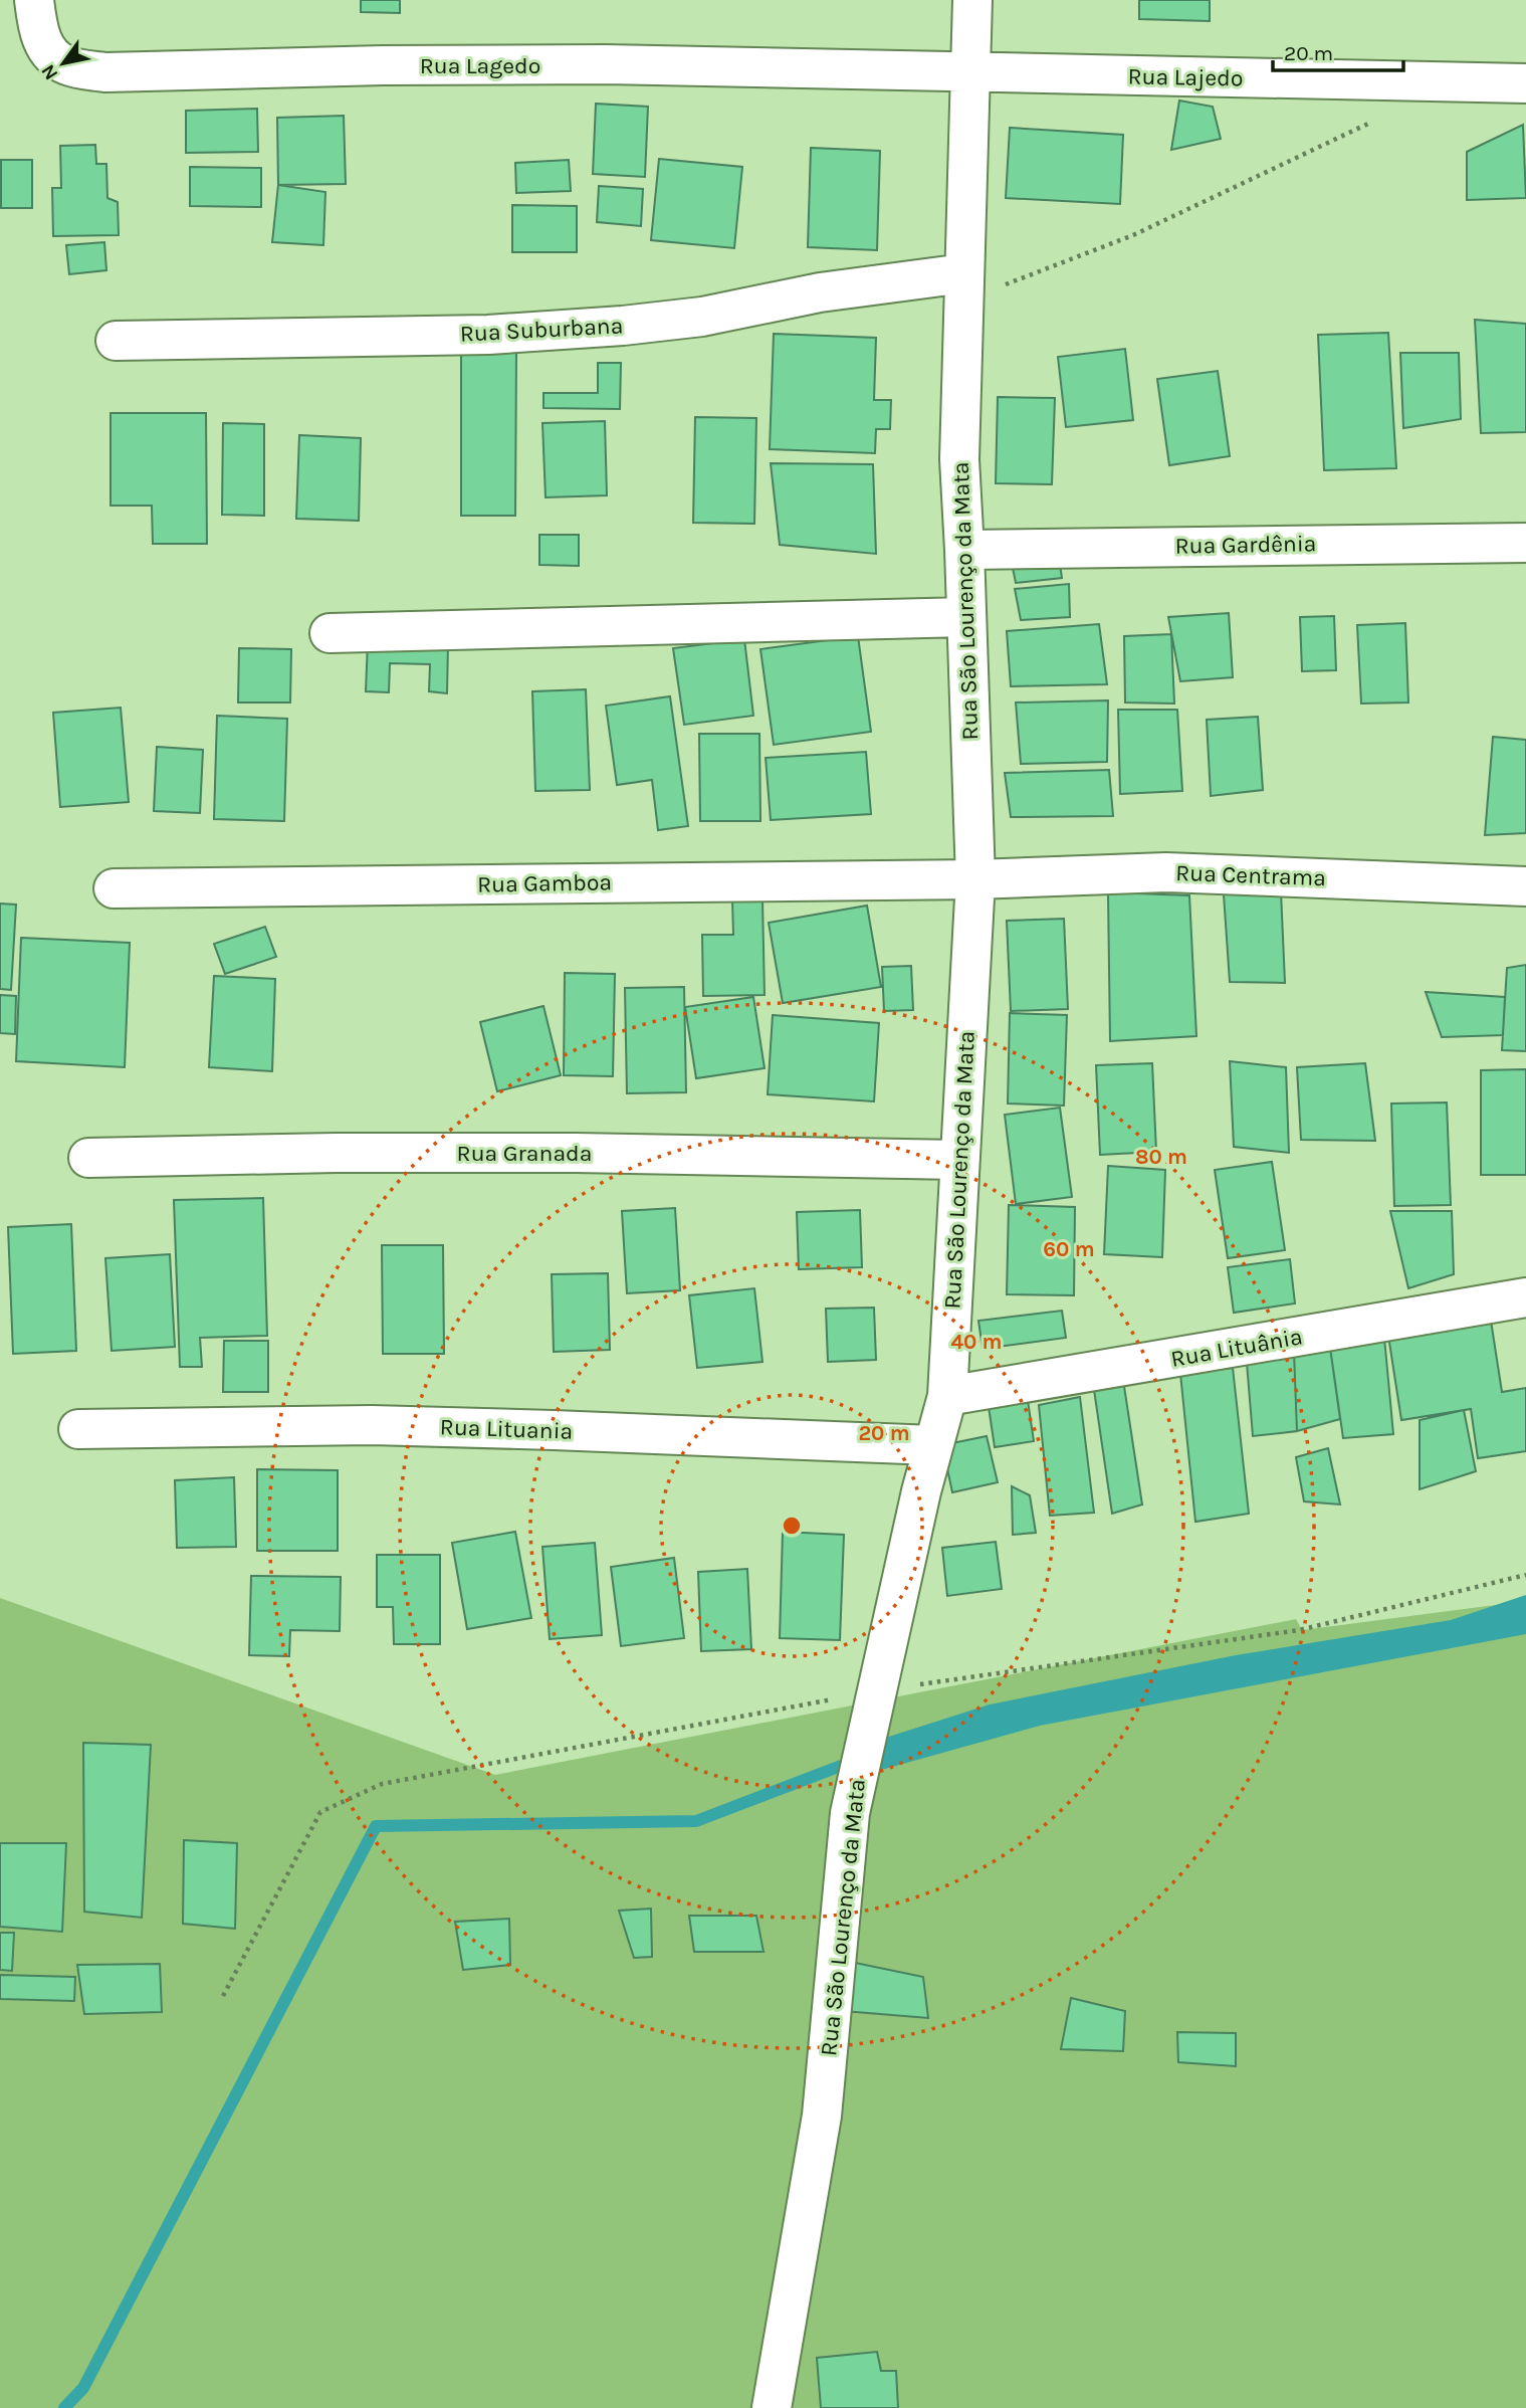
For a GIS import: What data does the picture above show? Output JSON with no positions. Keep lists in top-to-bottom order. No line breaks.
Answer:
{"streets":{"street":["Rua Lagedo","Rua Lajedo","Rua Suburbana","Rua Gardênia","Rua São Lourenço da Mata","Rua Centrama","Rua Gamboa","Rua Granada","Rua Lituânia","Rua Lituania"]},"crossings":[["Rua Lagedo","Rua Lajedo"],["Rua Lagedo","Rua São Lourenço da Mata"],["Rua Lajedo","Rua São Lourenço da Mata"],["Rua Suburbana","Rua São Lourenço da Mata"],["Rua Gardênia","Rua São Lourenço da Mata"],["Rua São Lourenço da Mata","Rua Centrama"],["Rua São Lourenço da Mata","Rua Gamboa"],["Rua São Lourenço da Mata","Rua Granada"],["Rua São Lourenço da Mata","Rua Lituânia"],["Rua São Lourenço da Mata","Rua Lituania"],["Rua Centrama","Rua Gamboa"]],"scale_bar":"20 m","north":"bottom left","rings":["80 m","60 m","40 m","20 m"]}
